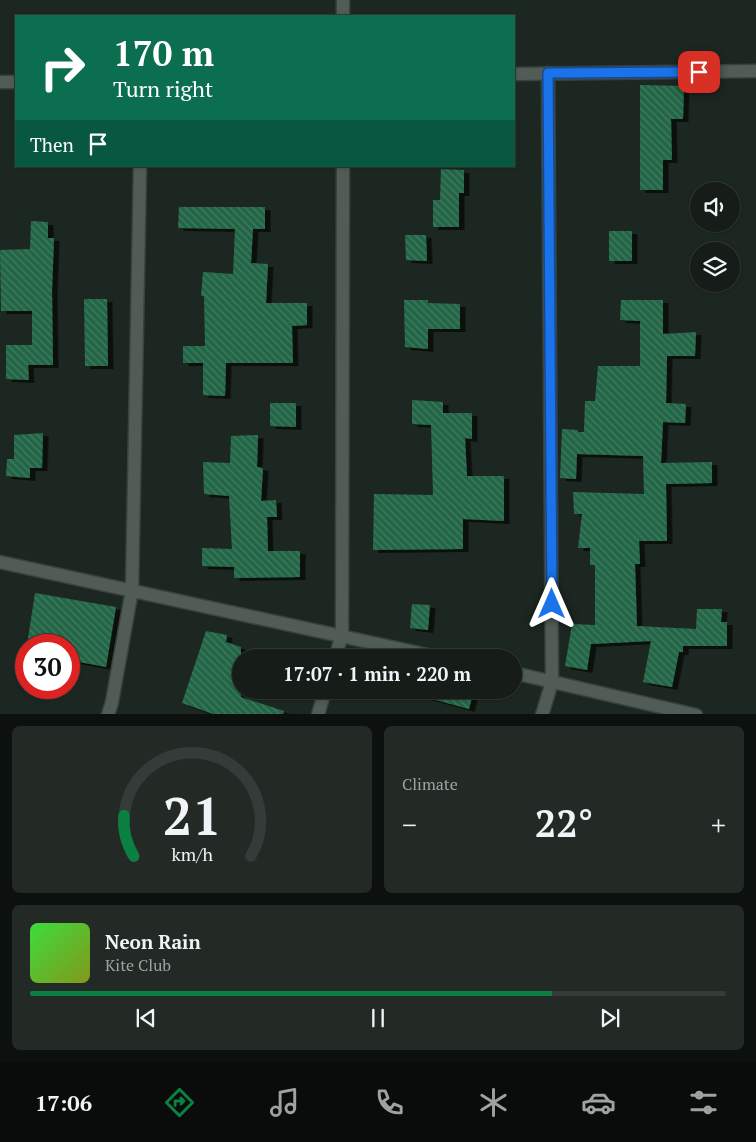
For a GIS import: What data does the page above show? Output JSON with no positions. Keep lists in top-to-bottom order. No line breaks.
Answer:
{"page":{"turn":["170 m","Turn right"],"then":"Then","limit":"30","trip":"17:07 · 1 min · 220 m","tile":"Climate","heat":["−","22°","+"],"song":["Neon Rain","Kite Club"],"tabs":"17:06","gauge":["21","km/h"]}}
